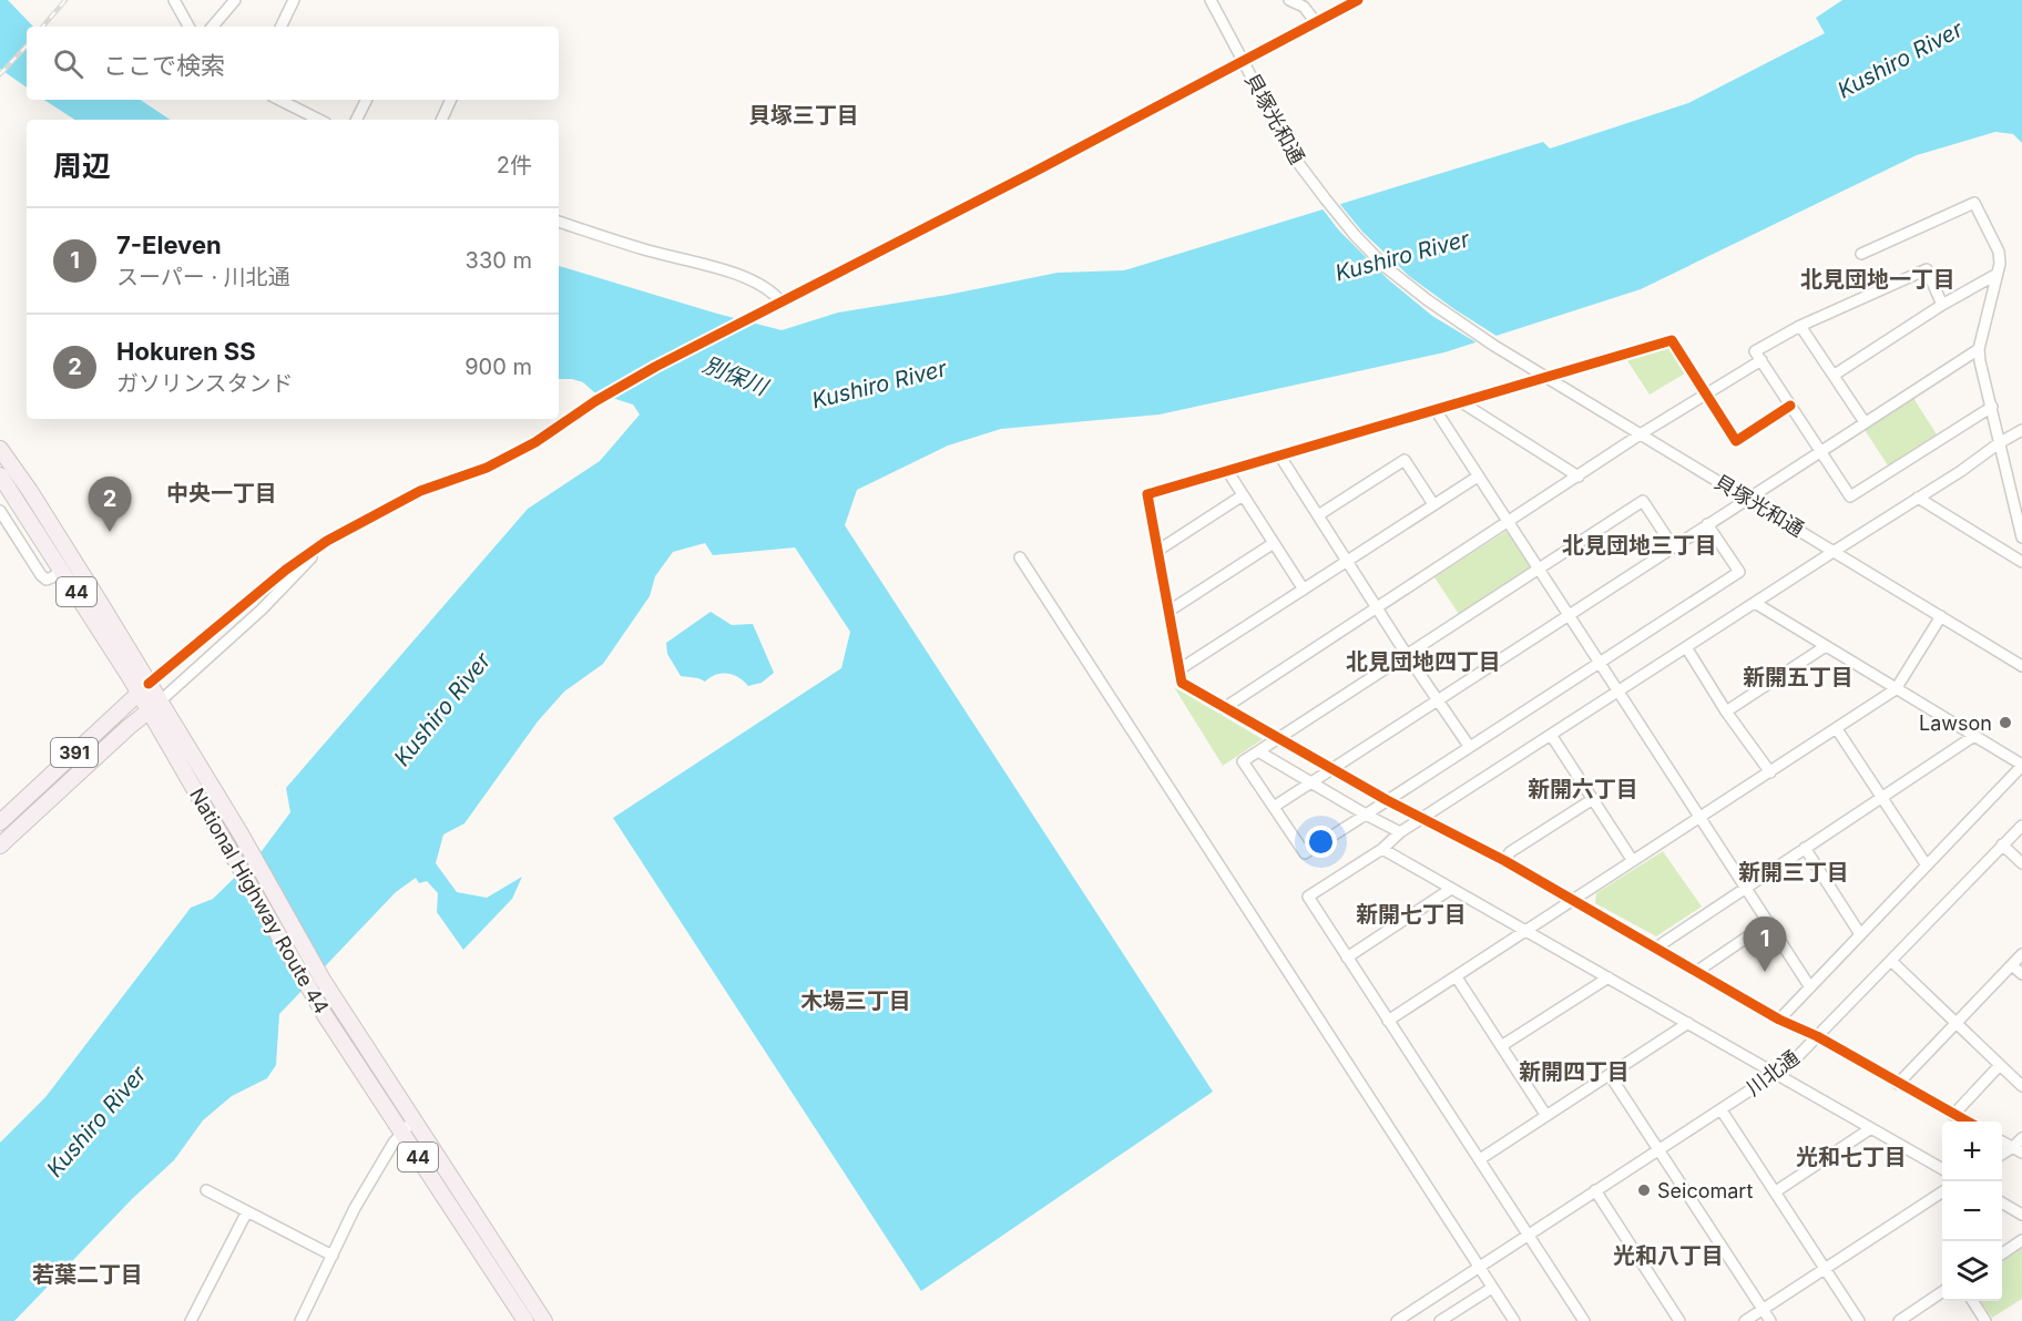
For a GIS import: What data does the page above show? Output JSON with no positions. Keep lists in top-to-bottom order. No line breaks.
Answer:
{"streets":{"highway":["44","391","National Highway Route 44"],"street":["貝塚光和通","川北通"]},"crossings":[["391","National Highway Route 44"]],"districts":["貝塚三丁目","北見団地一丁目","中央一丁目","北見団地三丁目","北見団地四丁目","新開五丁目","新開六丁目","新開三丁目","新開七丁目","木場三丁目","新開四丁目","光和七丁目","光和八丁目","若葉二丁目"],"water":["Kushiro River","別保川"],"places":["Lawson","Seicomart"],"page":{"search":"ここで検索","heading":["周辺","2件"],"list":[{"mark":"1","name":"7-Eleven","note":"スーパー · 川北通","value":"330 m"},{"mark":"2","name":"Hokuren SS","note":"ガソリンスタンド","value":"900 m"}],"pins":["2","1"],"map_buttons":["+","−"]}}
